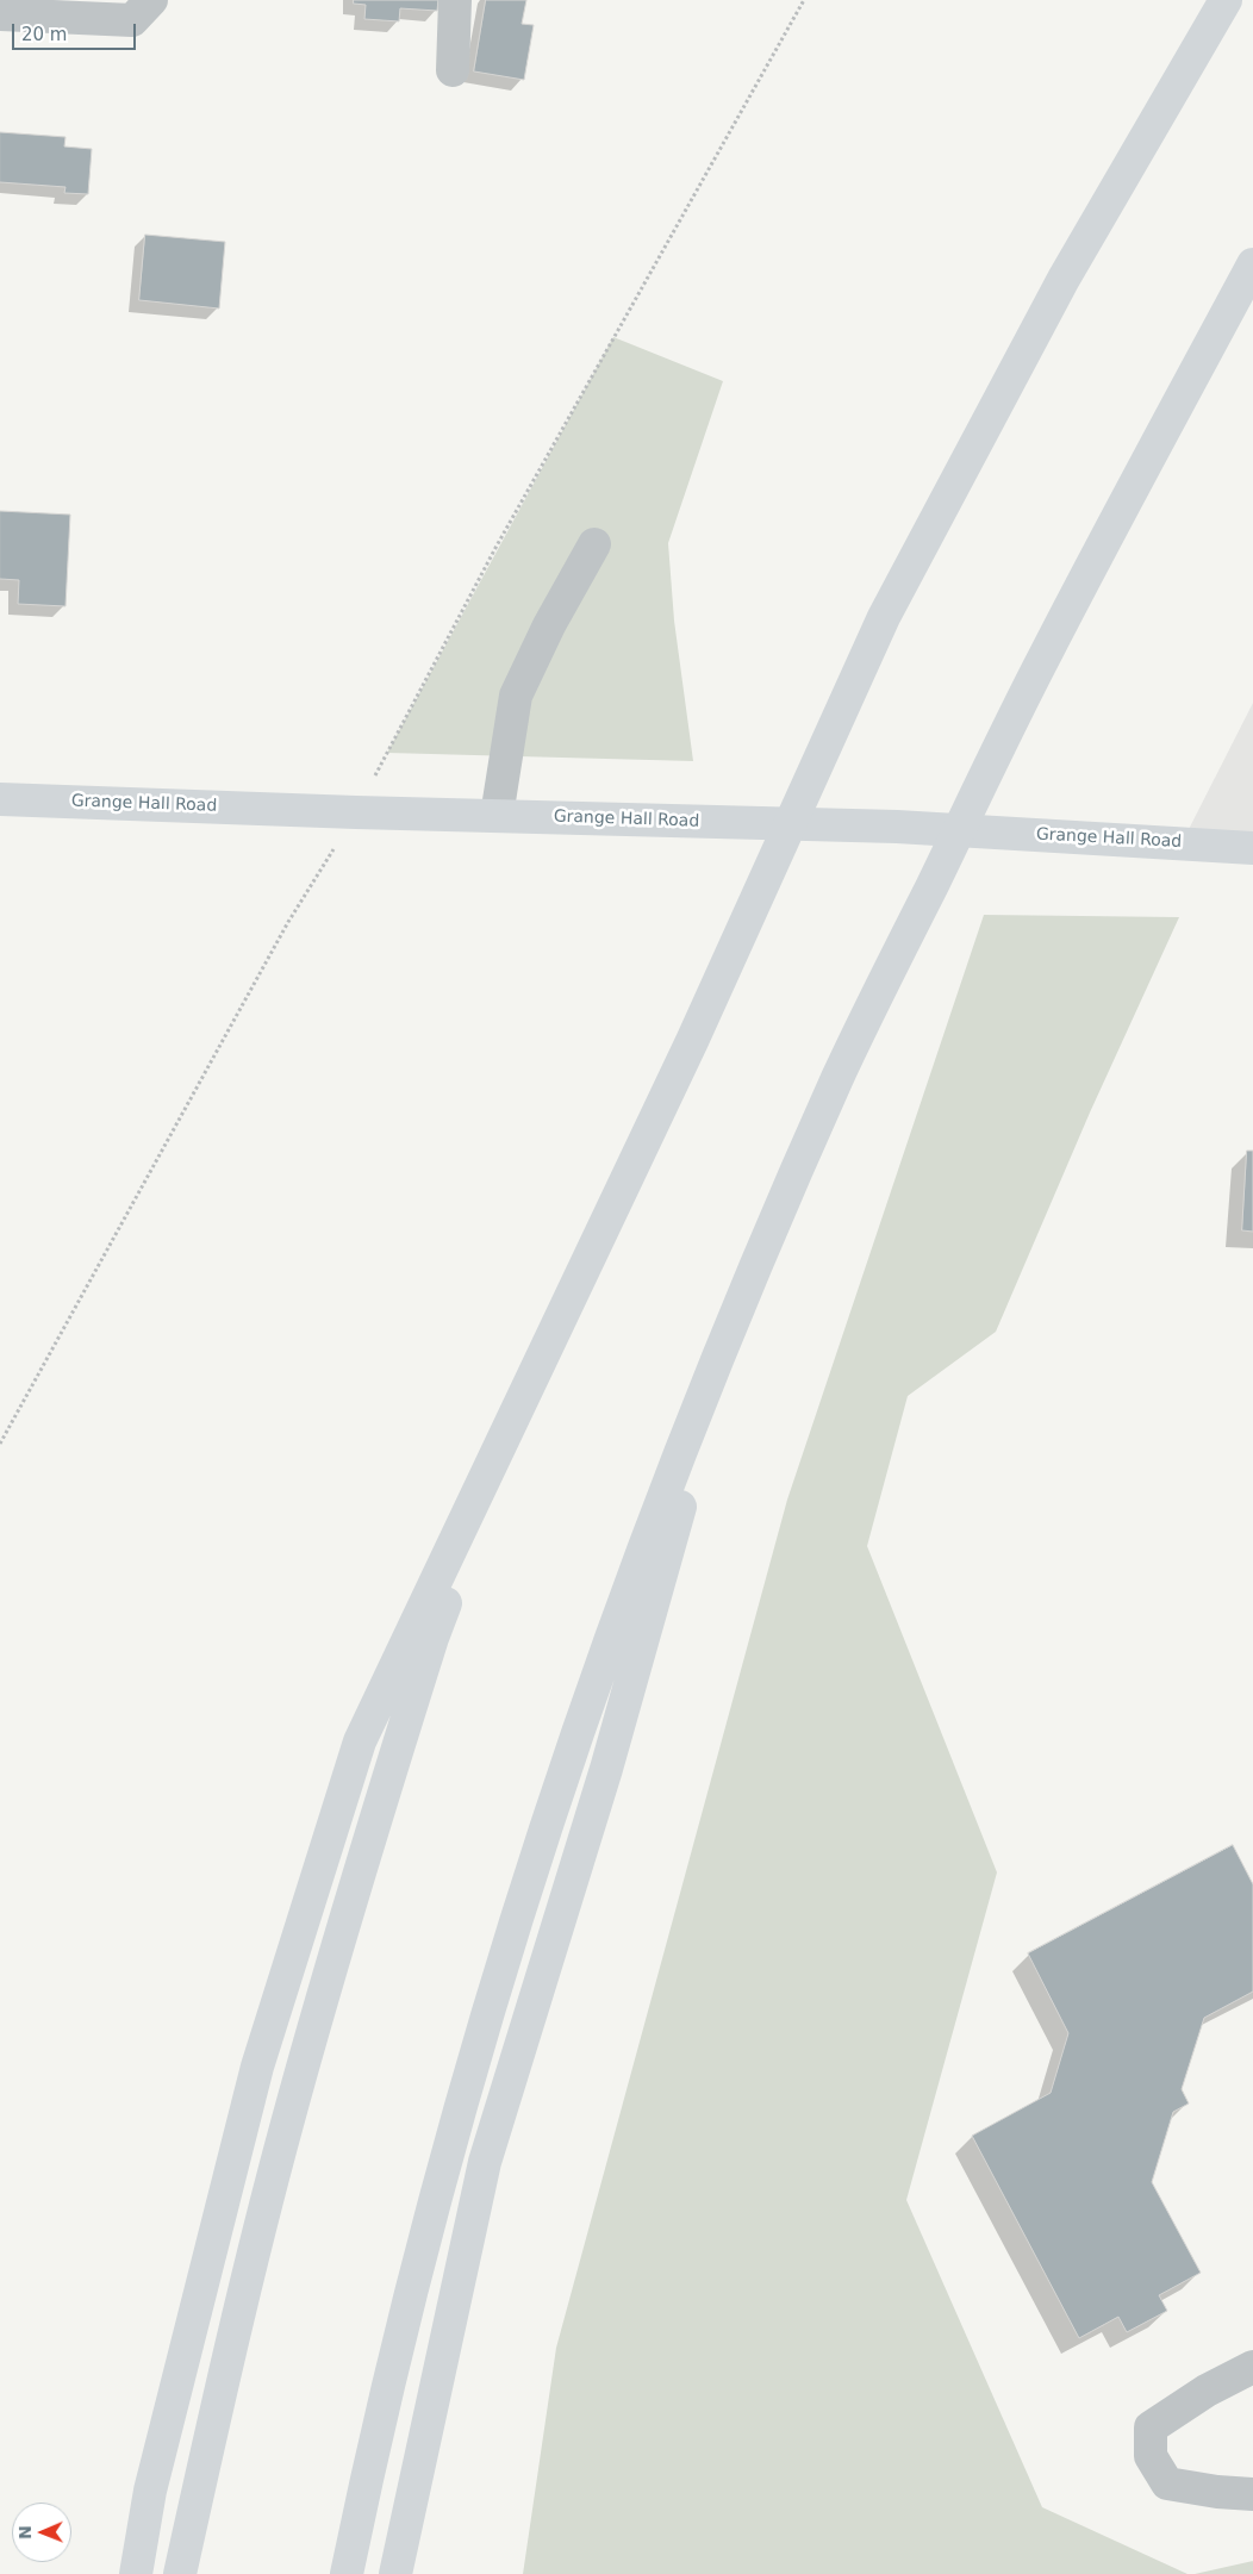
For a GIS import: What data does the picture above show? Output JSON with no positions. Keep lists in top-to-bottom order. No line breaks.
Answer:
{"streets":{"main road":["Grange Hall Road"]},"scale_bar":"20 m","north":"left"}
